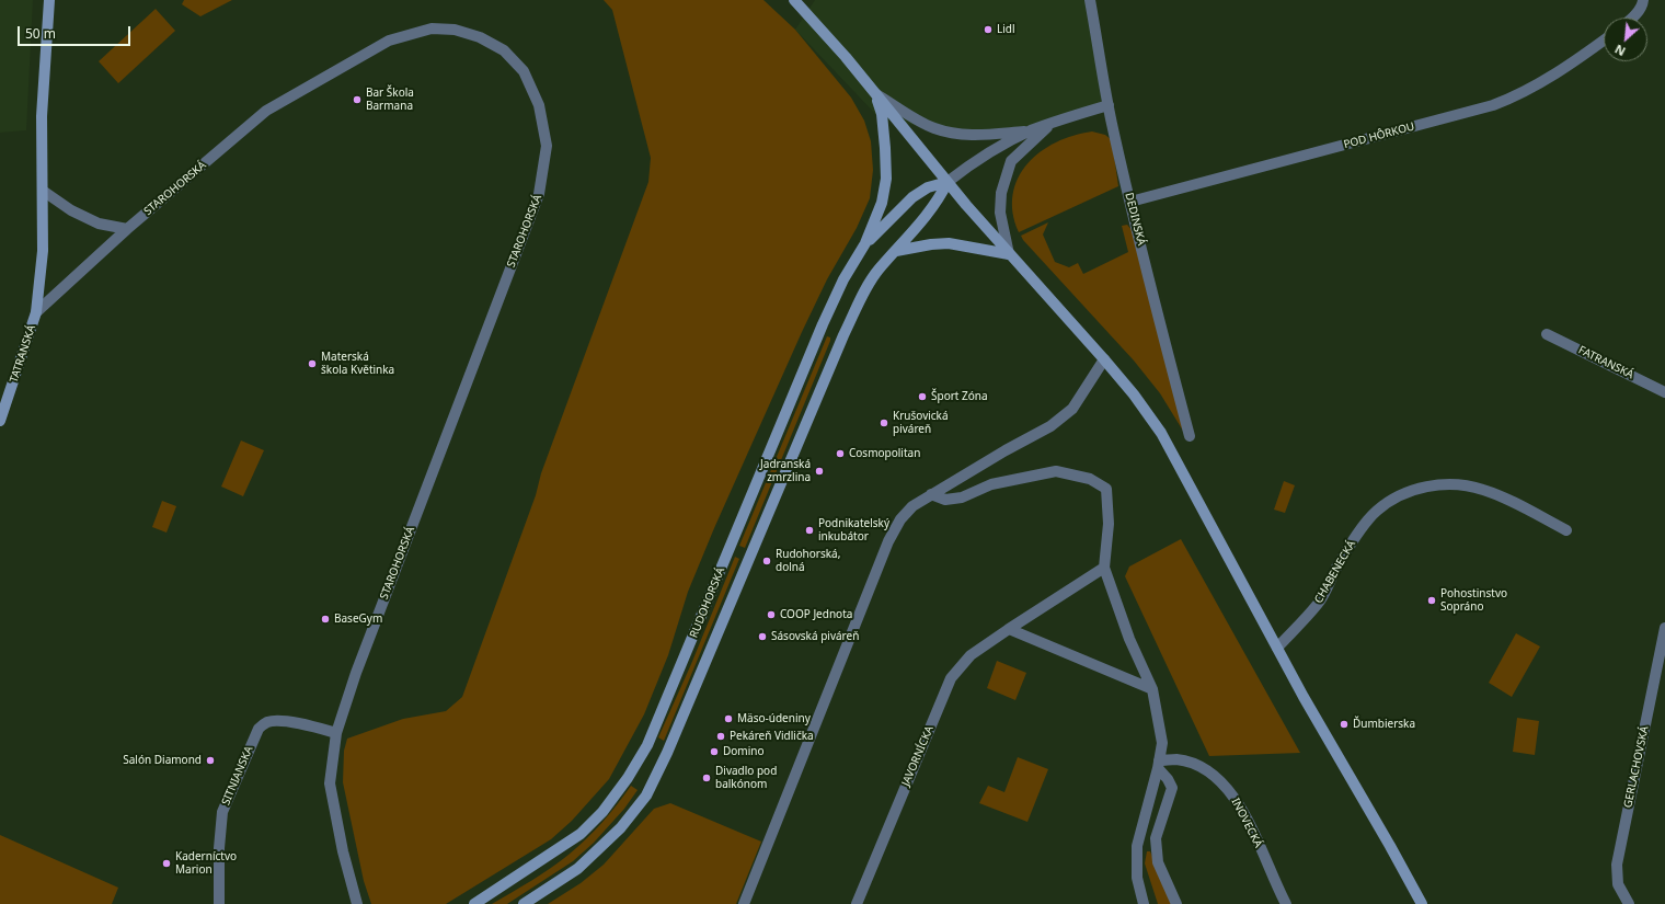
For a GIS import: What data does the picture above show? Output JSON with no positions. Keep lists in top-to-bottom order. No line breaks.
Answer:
{"streets":{"street":["POD HÔRKOU","STAROHORSKÁ","DEDINSKÁ","TATRANSKÁ","FATRANSKÁ","CHABENECKÁ","RUDOHORSKÁ","JAVORNÍCKA","GERLACHOVSKÁ","SITNIANSKA","INOVECKÁ"]},"crossings":[["POD HÔRKOU","DEDINSKÁ"],["STAROHORSKÁ","TATRANSKÁ"],["STAROHORSKÁ","SITNIANSKA"]],"places":["Lidl","Bar Škola Barmana","Materská škola Květinka","Šport Zóna","Krušovická piváreň","Cosmopolitan","Jadranská zmrzlina","Podnikatelský inkubátor","Rudohorská, dolná","Pohostinstvo Sopráno","COOP Jednota","BaseGym","Sásovská piváreň","Mäso-údeniny","Ďumbierska","Pekáreň Vidlička","Domino","Salón Diamond","Divadlo pod balkónom","Kaderníctvo Marion"],"scale_bar":"50 m","north":"bottom left"}
